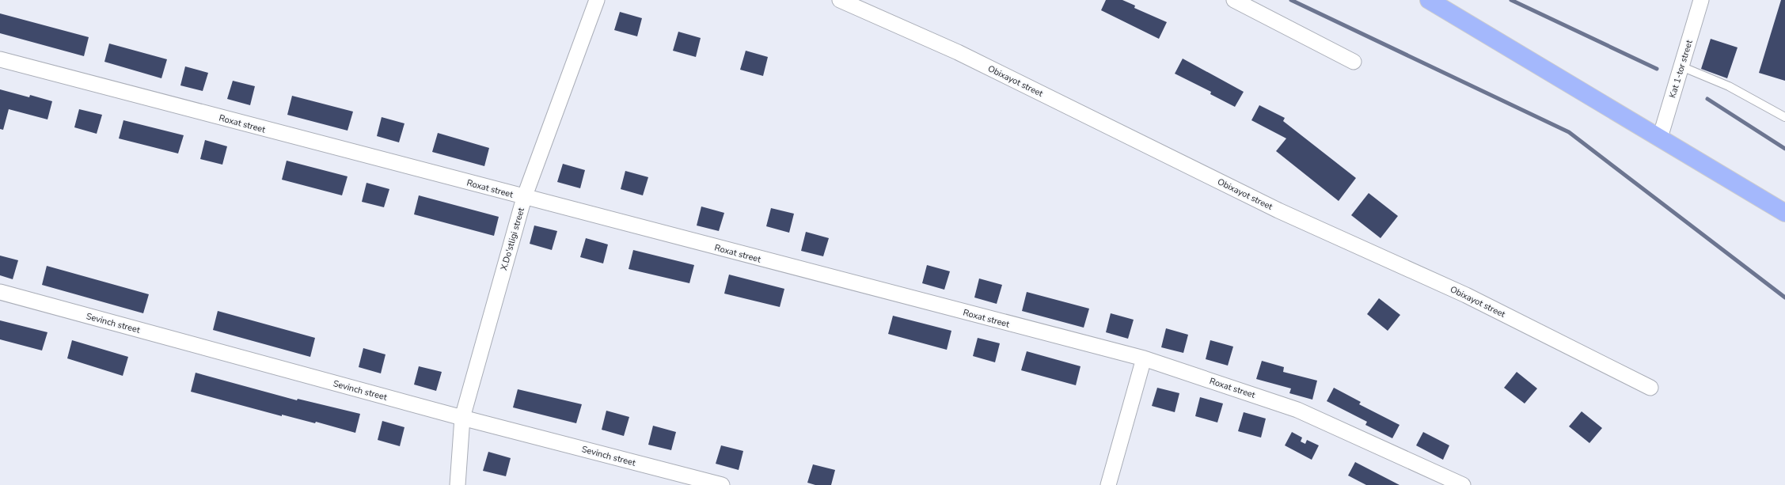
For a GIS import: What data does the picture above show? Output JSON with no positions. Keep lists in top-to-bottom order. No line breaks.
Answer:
{"streets":{"street":["Kat 1-tor street","Obixayot street","Roxat street","X.Do'stligi street","Sevinch street"]},"crossings":[["Roxat street","X.Do'stligi street"],["X.Do'stligi street","Sevinch street"]]}
